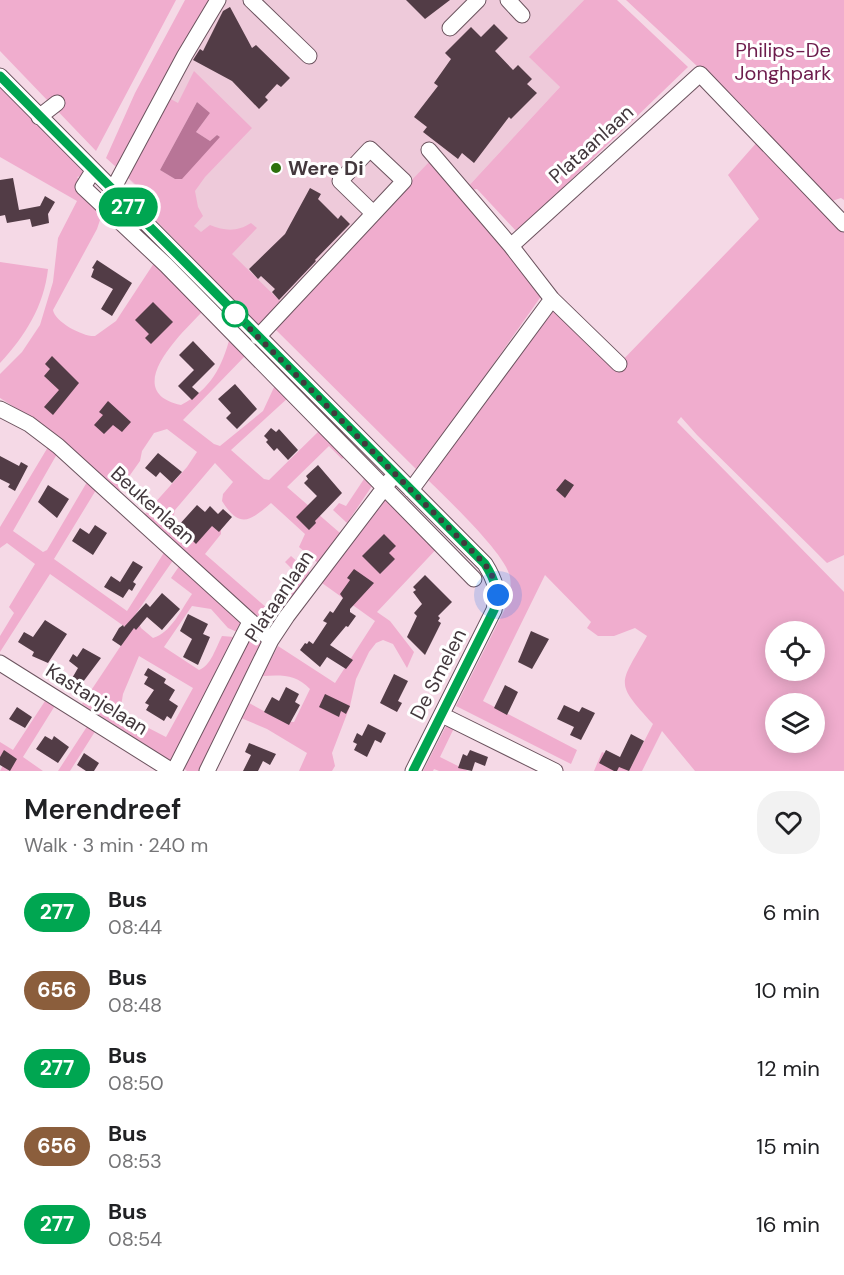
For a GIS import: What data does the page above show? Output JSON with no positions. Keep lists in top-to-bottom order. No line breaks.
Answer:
{"streets":{"street":["Plataanlaan","Beukenlaan","De Smelen","Kastanjelaan"]},"crossings":[["Plataanlaan","Beukenlaan"],["Plataanlaan","Kastanjelaan"]],"parks":["Philips-De Jonghpark"],"places":["Were Di"],"lines":["bus line 277"],"page":{"on_map":"277","heading":["Merendreef","Walk · 3 min · 240 m"],"list":[{"mark":"277","name":"Bus","note":"08:44","value":"6 min"},{"mark":"656","name":"Bus","note":"08:48","value":"10 min"},{"mark":"277","name":"Bus","note":"08:50","value":"12 min"},{"mark":"656","name":"Bus","note":"08:53","value":"15 min"},{"mark":"277","name":"Bus","note":"08:54","value":"16 min"}]}}
